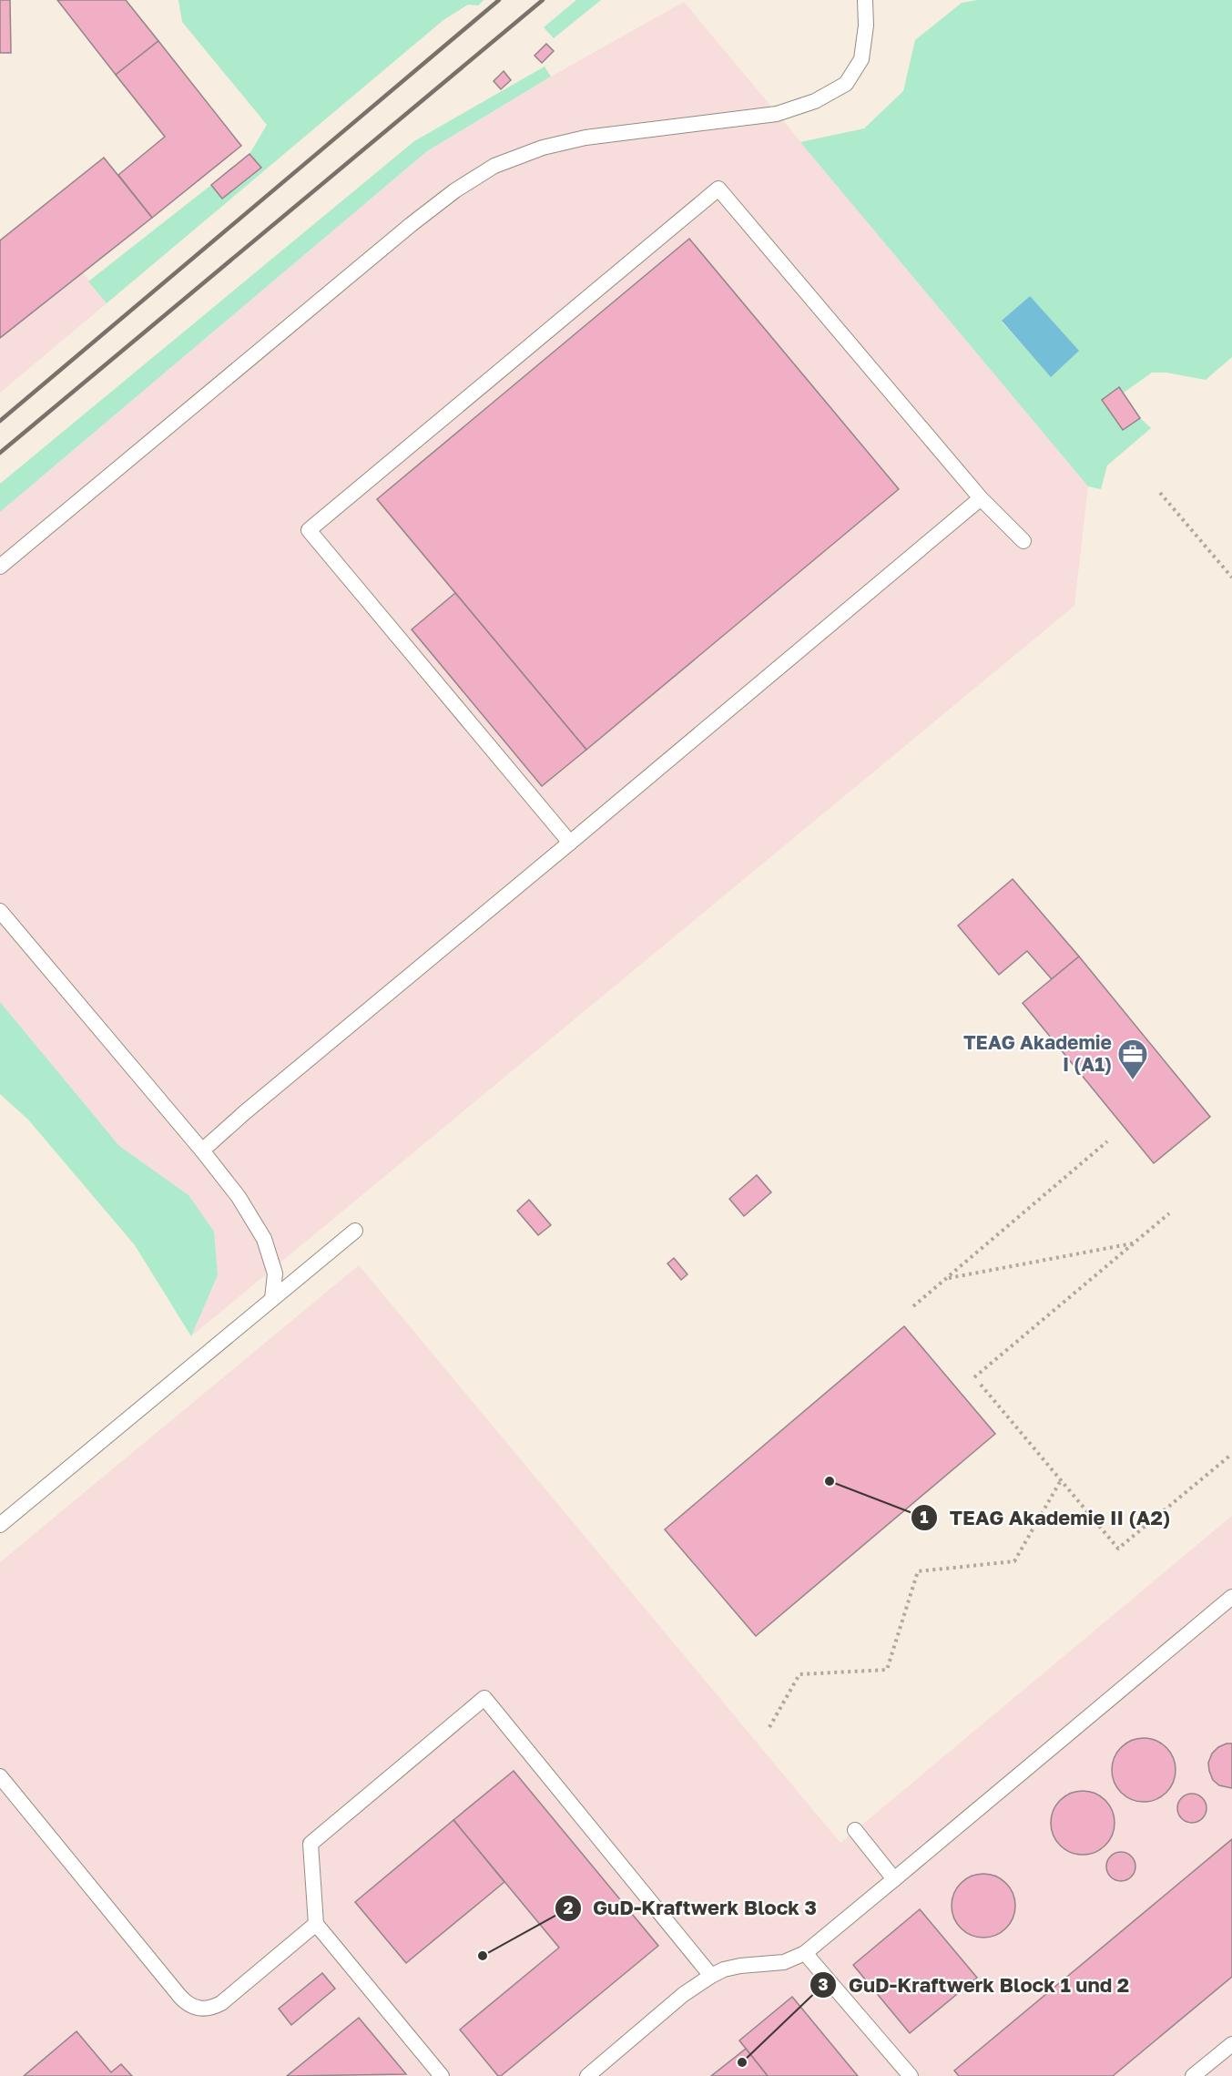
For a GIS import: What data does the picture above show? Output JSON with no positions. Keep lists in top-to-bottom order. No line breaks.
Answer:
{"places":{"office":["TEAG Akademie I (A1)"],"other":["TEAG Akademie II (A2)","GuD-Kraftwerk Block 3","GuD-Kraftwerk Block 1 und 2"]}}
